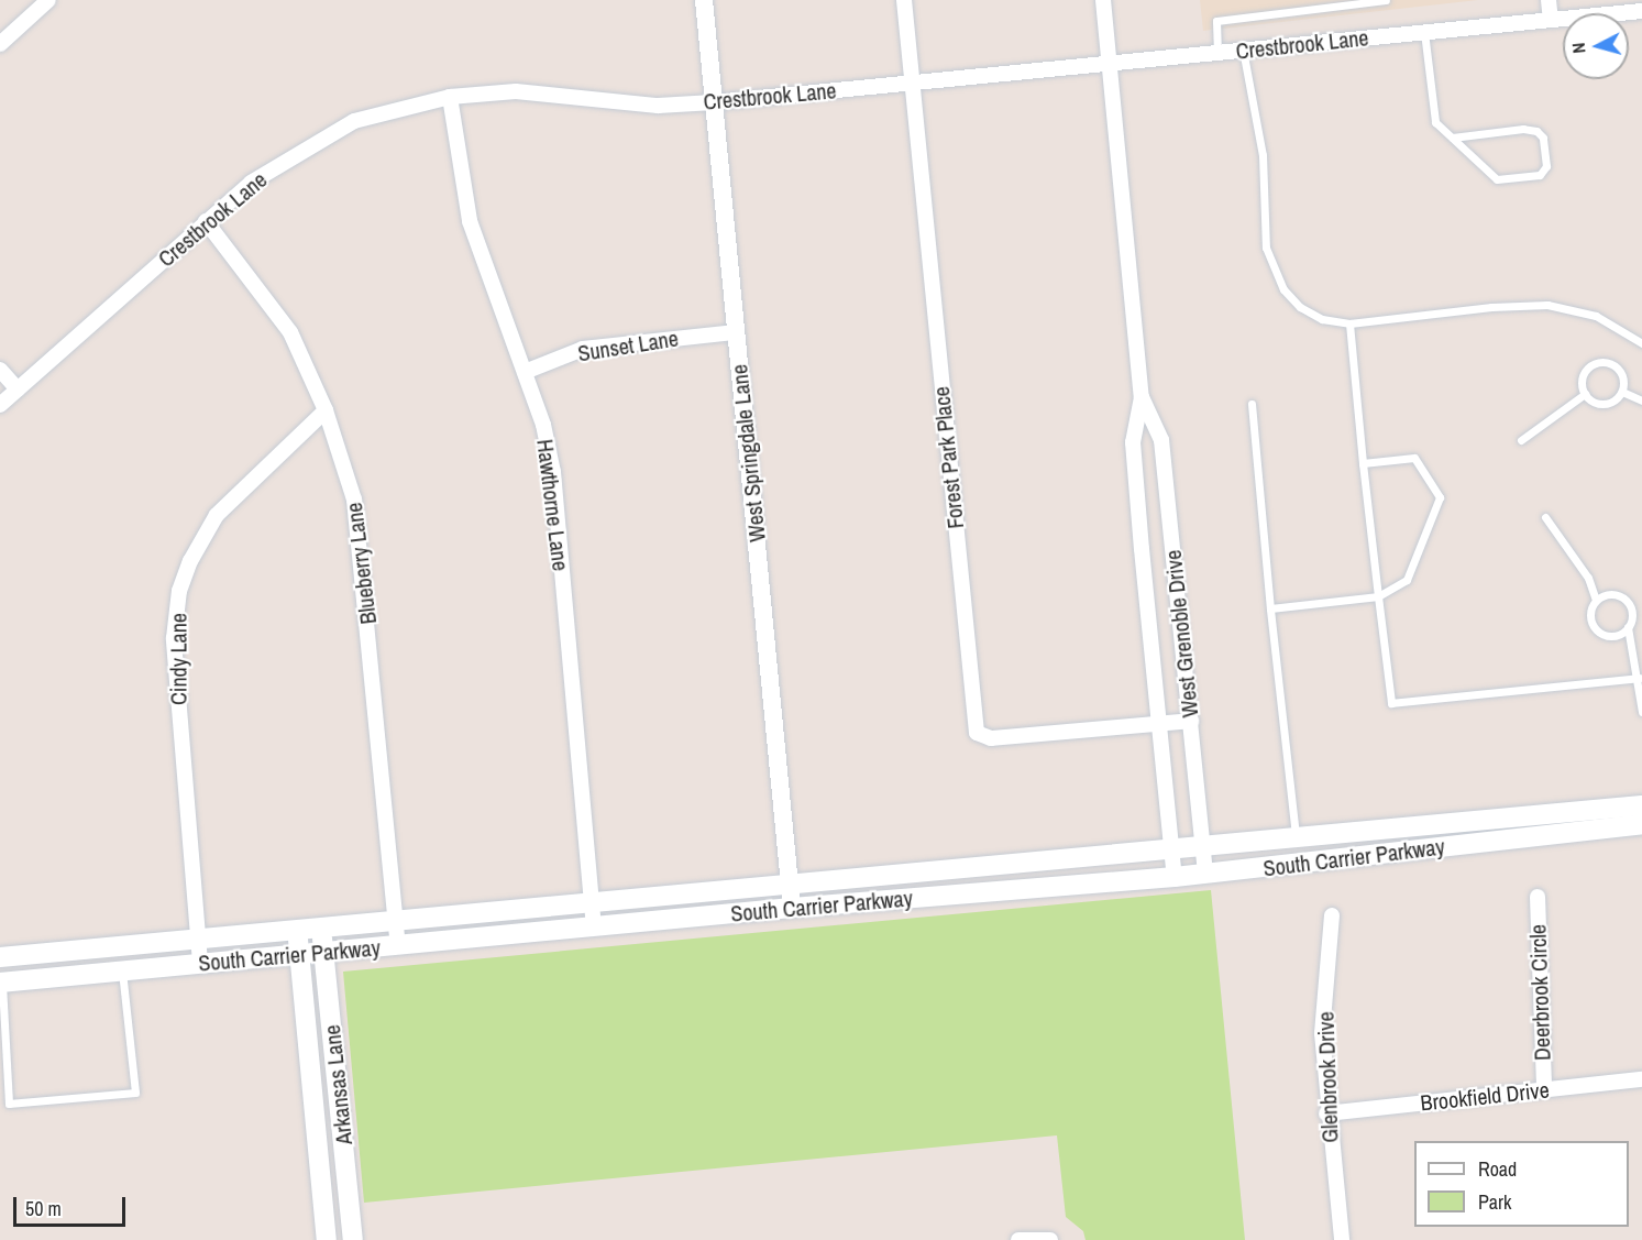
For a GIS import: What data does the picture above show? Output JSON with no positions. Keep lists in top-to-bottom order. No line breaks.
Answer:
{"streets":{"main road":["South Carrier Parkway","Arkansas Lane"],"street":["Crestbrook Lane","Sunset Lane","West Springdale Lane","Forest Park Place","Hawthorne Lane","Blueberry Lane","West Grenoble Drive","Cindy Lane","Deerbrook Circle","Glenbrook Drive","Brookfield Drive"]},"crossings":[["Crestbrook Lane","West Springdale Lane"],["Crestbrook Lane","Forest Park Place"],["Crestbrook Lane","Hawthorne Lane"],["Crestbrook Lane","Blueberry Lane"],["Crestbrook Lane","West Grenoble Drive"],["Sunset Lane","West Springdale Lane"],["Sunset Lane","Hawthorne Lane"],["West Springdale Lane","South Carrier Parkway"],["Forest Park Place","West Grenoble Drive"],["Hawthorne Lane","South Carrier Parkway"],["Blueberry Lane","Cindy Lane"],["Blueberry Lane","South Carrier Parkway"],["West Grenoble Drive","South Carrier Parkway"],["Cindy Lane","South Carrier Parkway"],["South Carrier Parkway","Arkansas Lane"],["Deerbrook Circle","Brookfield Drive"],["Glenbrook Drive","Brookfield Drive"]],"legend":["Road","Park"],"scale_bar":"50 m","north":"left"}
